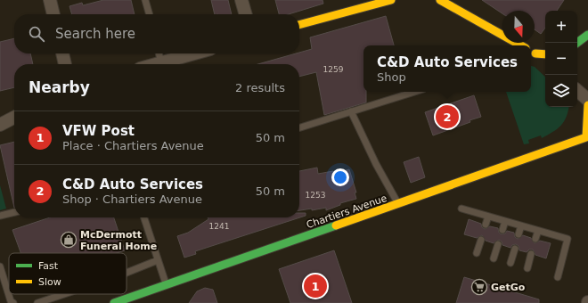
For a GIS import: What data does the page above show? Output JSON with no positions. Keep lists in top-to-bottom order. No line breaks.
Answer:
{"streets":{"main road":["Chartiers Avenue"]},"places":{"shop":["McDermott Funeral Home"],"supermarket":["GetGo"]},"house_numbers":["1259","1253","1241"],"legend":["Fast","Slow"],"north":"bottom","page":{"map_buttons":["+","−"],"search":"Search here","popup":["C&D Auto Services","Shop"],"heading":["Nearby","2 results"],"pins":["2","1"],"list":[{"mark":"1","name":"VFW Post","note":"Place · Chartiers Avenue","value":"50 m"},{"mark":"2","name":"C&D Auto Services","note":"Shop · Chartiers Avenue","value":"50 m"}]}}
